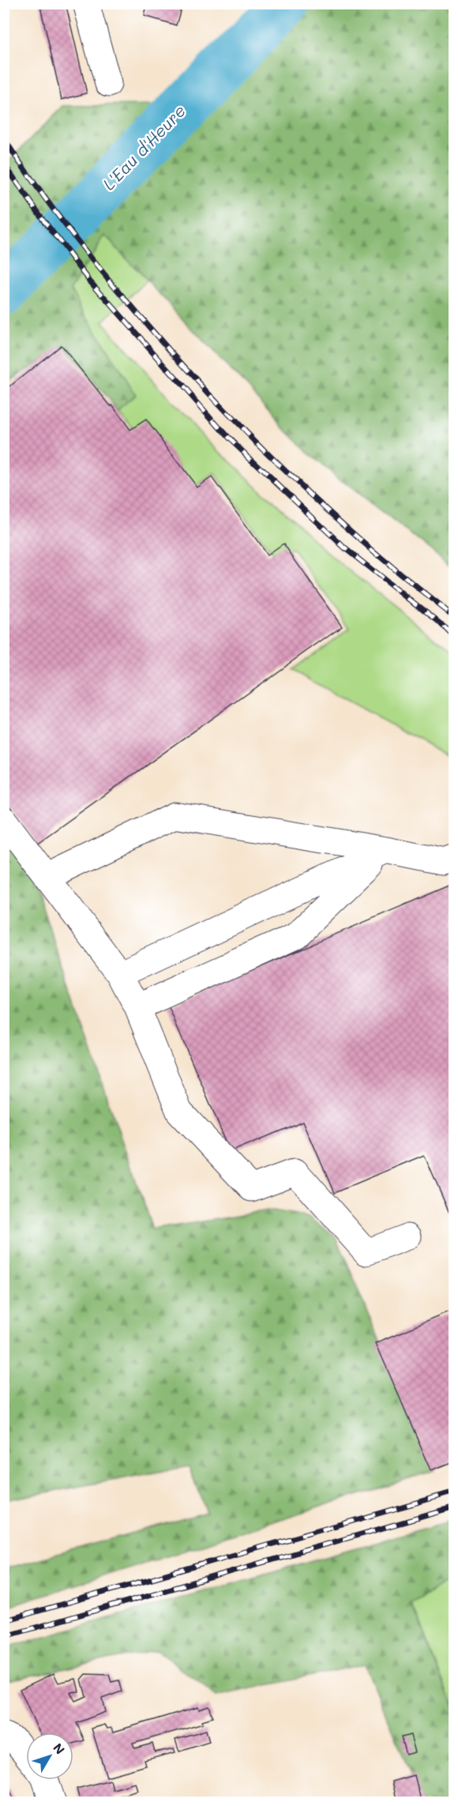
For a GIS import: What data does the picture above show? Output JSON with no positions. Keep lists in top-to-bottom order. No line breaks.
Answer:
{"water":["L'Eau d'Heure"],"north":"top right"}
